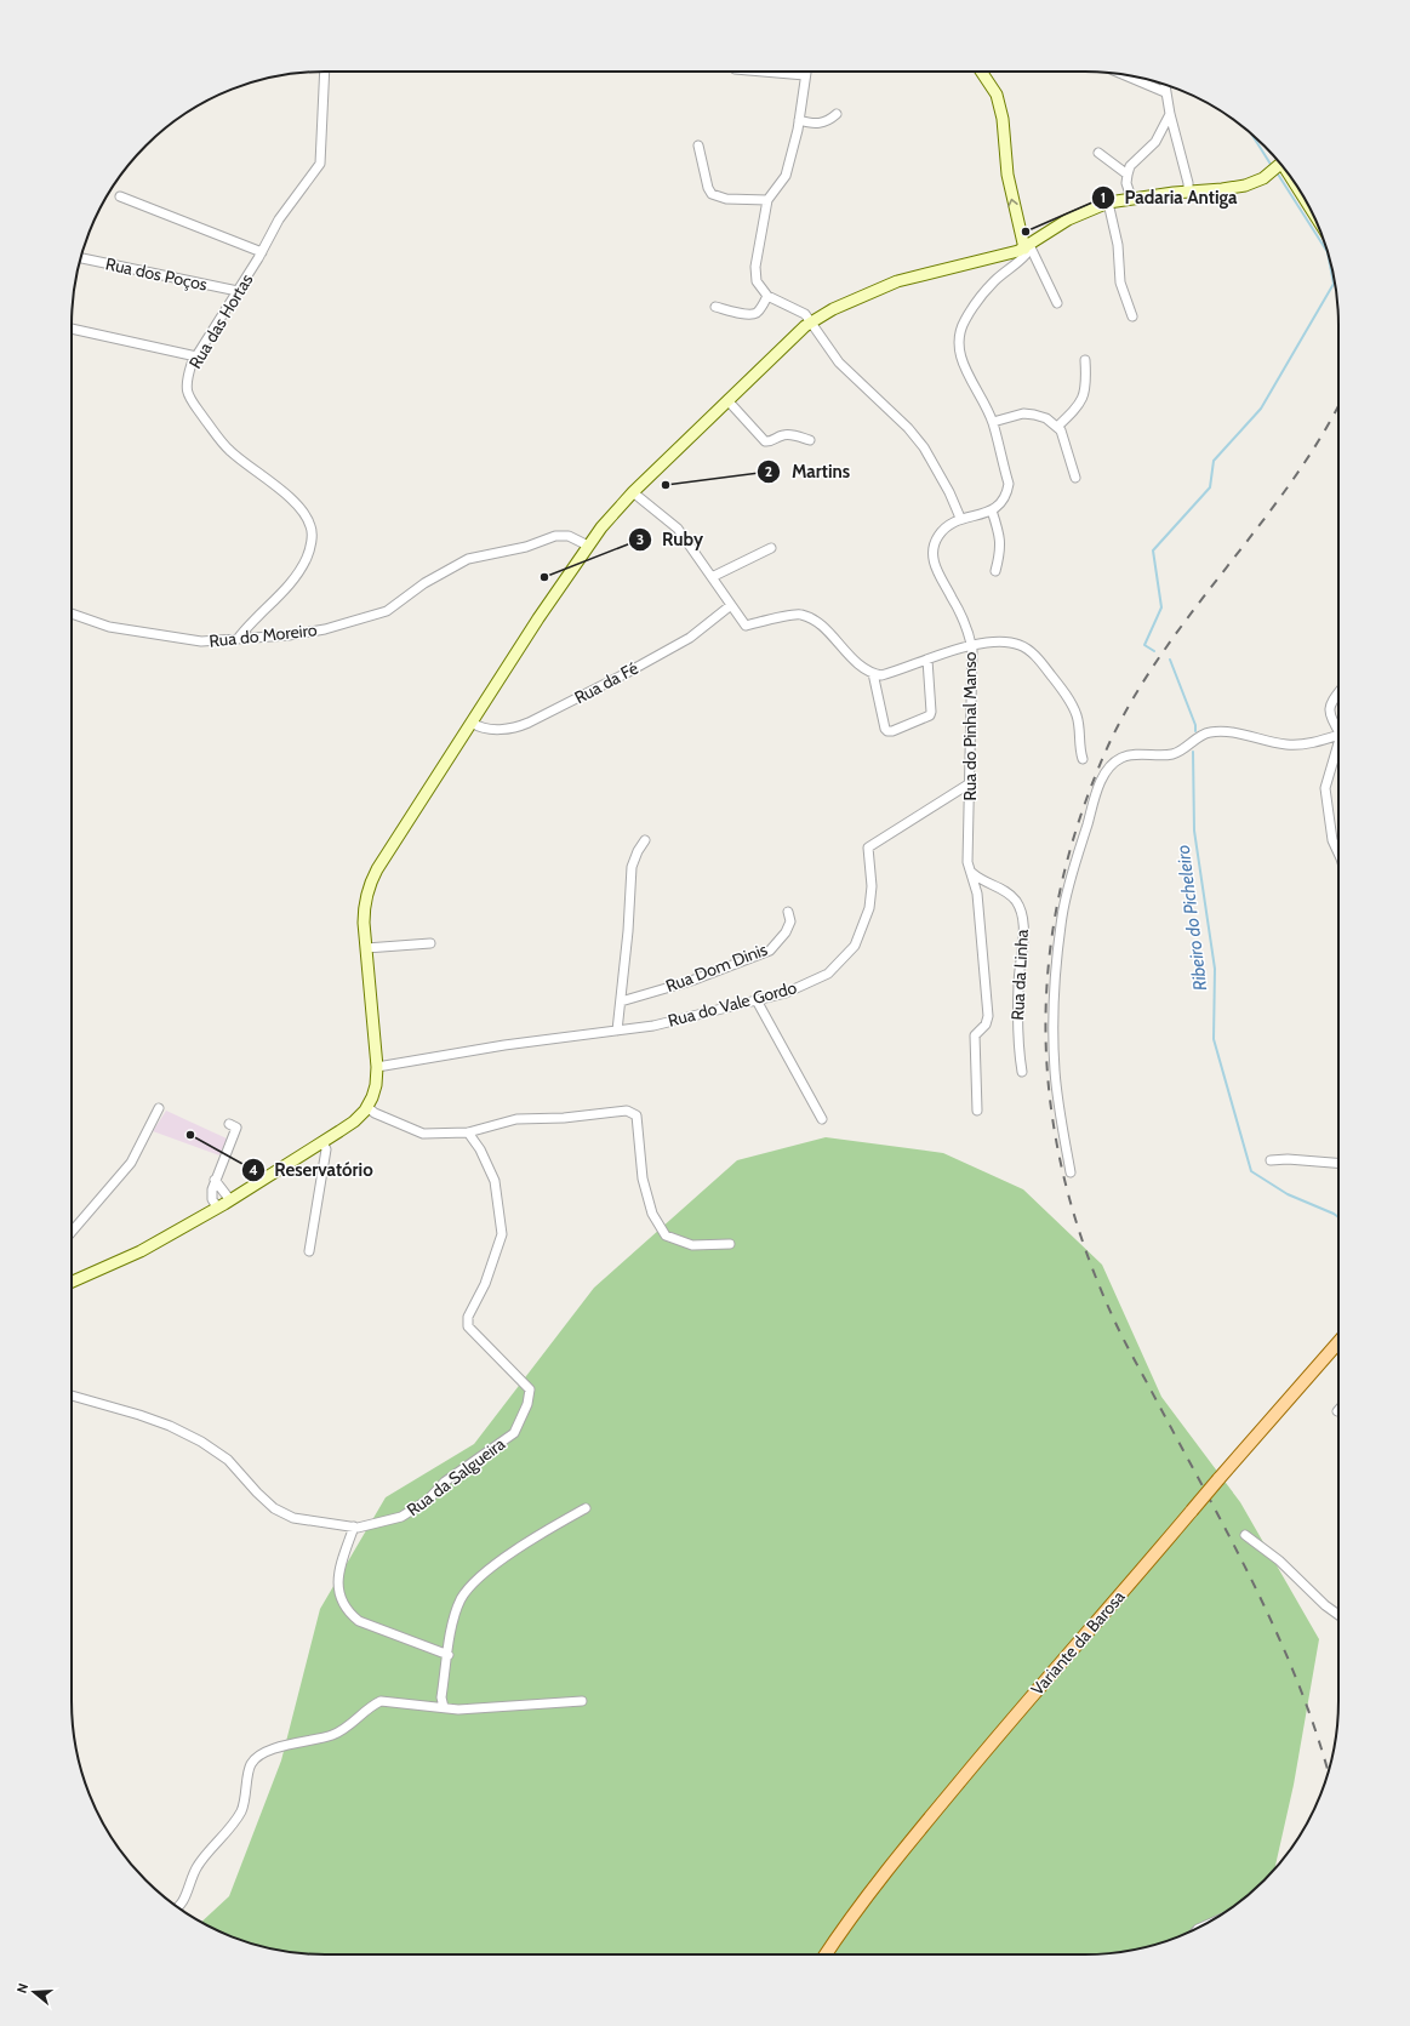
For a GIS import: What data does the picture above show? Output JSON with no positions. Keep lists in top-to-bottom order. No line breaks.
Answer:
{"streets":{"main road":["Variante da Barosa"],"street":["Rua dos Poços","Rua das Hortas","Rua do Moreiro","Rua da Fé","Rua do Pinhal Manso","Rua Dom Dinis","Rua da Linha","Rua do Vale Gordo","Rua da Salgueira"]},"crossings":[["Rua dos Poços","Rua das Hortas"],["Rua das Hortas","Rua do Moreiro"],["Rua do Pinhal Manso","Rua da Linha"],["Rua do Pinhal Manso","Rua do Vale Gordo"]],"water":["Ribeiro do Picheleiro"],"places":["Padaria Antiga","Martins","Ruby","Reservatório"],"north":"left"}
